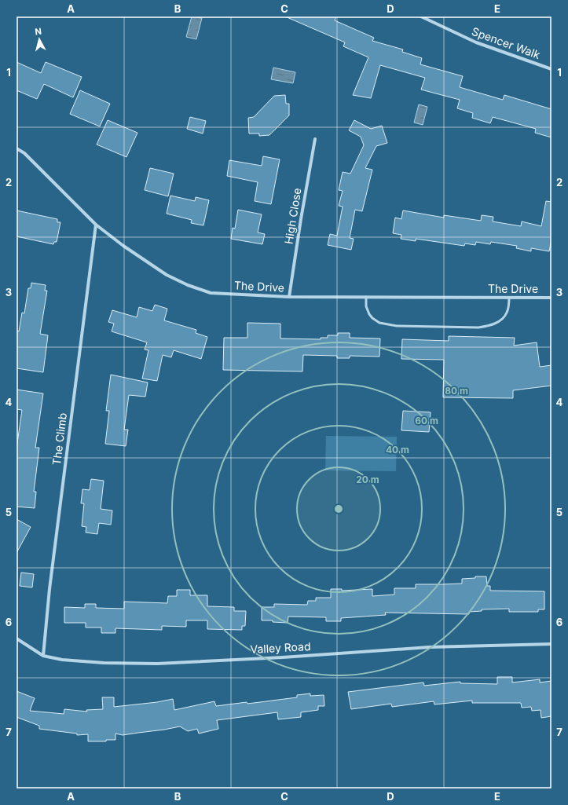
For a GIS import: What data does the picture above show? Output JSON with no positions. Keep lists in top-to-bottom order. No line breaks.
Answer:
{"streets":{"street":["Spencer Walk","High Close","The Drive","The Climb","Valley Road"]},"crossings":[["High Close","The Drive"],["The Drive","The Climb"],["The Climb","Valley Road"]],"north":"top","grid":{"columns":["A","B","C","D","E"],"rows":["1","2","3","4","5","6","7"]},"rings":["80 m","60 m","40 m","20 m"]}
